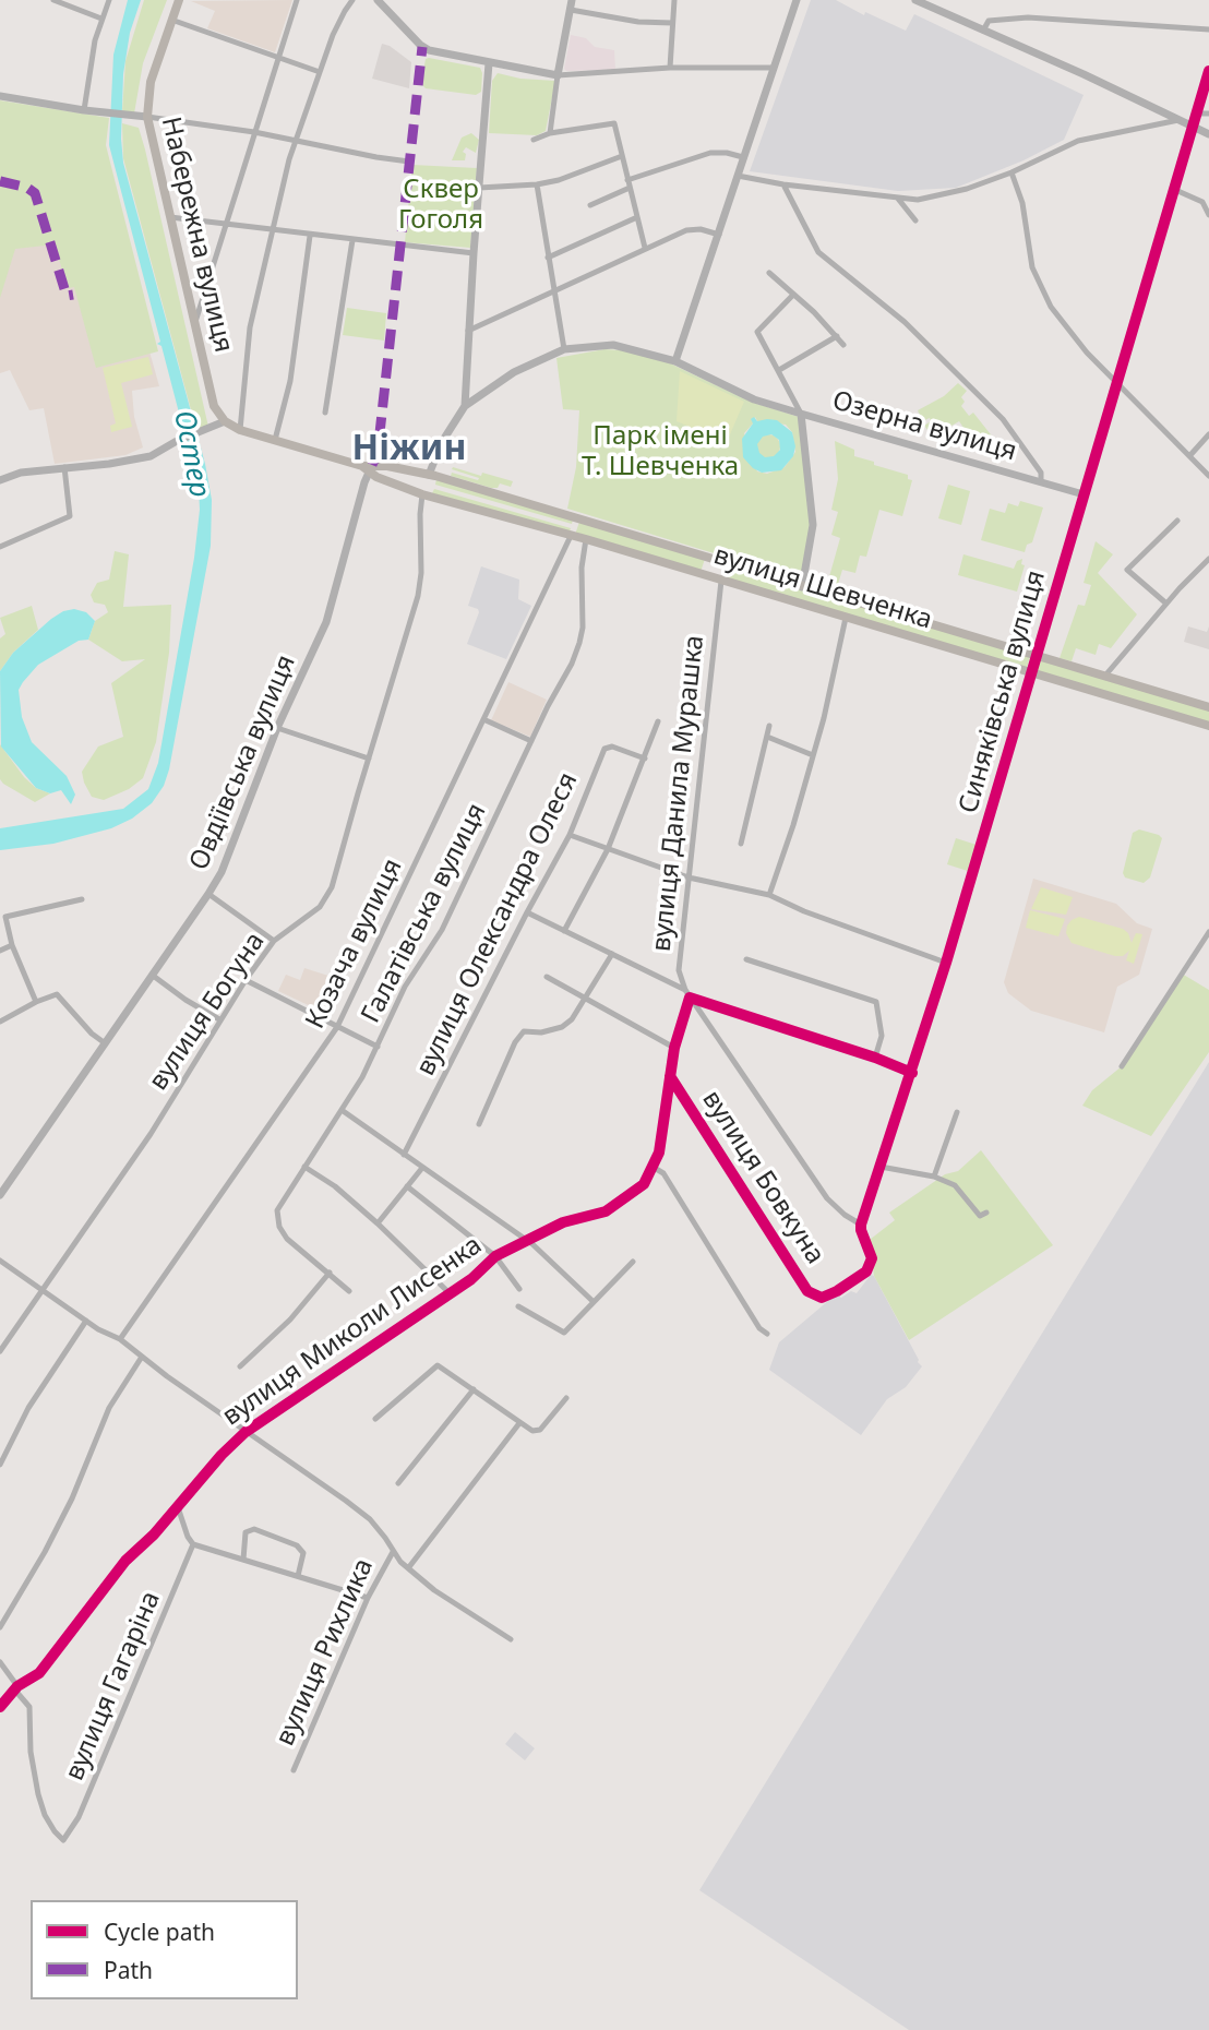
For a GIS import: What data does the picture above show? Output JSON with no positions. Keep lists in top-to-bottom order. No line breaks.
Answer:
{"streets":{"main road":["Набережна вулиця","вулиця Шевченка"],"street":["Озерна вулиця","Синяківська вулиця","Овдіївська вулиця","вулиця Данила Мурашка","Галатівська вулиця","вулиця Олександра Олеся","Козача вулиця","вулиця Богуна","вулиця Бовкуна","вулиця Миколи Лисенка","вулиця Рихлика","вулиця Гагаріна"]},"crossings":[["Озерна вулиця","Синяківська вулиця"],["вулиця Шевченка","Синяківська вулиця"],["вулиця Шевченка","Овдіївська вулиця"],["вулиця Шевченка","вулиця Данила Мурашка"],["вулиця Шевченка","Галатівська вулиця"],["вулиця Шевченка","Козача вулиця"],["вулиця Шевченка","вулиця Богуна"],["Синяківська вулиця","вулиця Данила Мурашка"],["Синяківська вулиця","вулиця Бовкуна"],["вулиця Данила Мурашка","вулиця Бовкуна"],["вулиця Миколи Лисенка","вулиця Гагаріна"]],"districts":["Ніжин"],"water":["Остер"],"parks":["Сквер Гоголя","Парк імені Т. Шевченка"],"legend":["Cycle path","Path"]}
